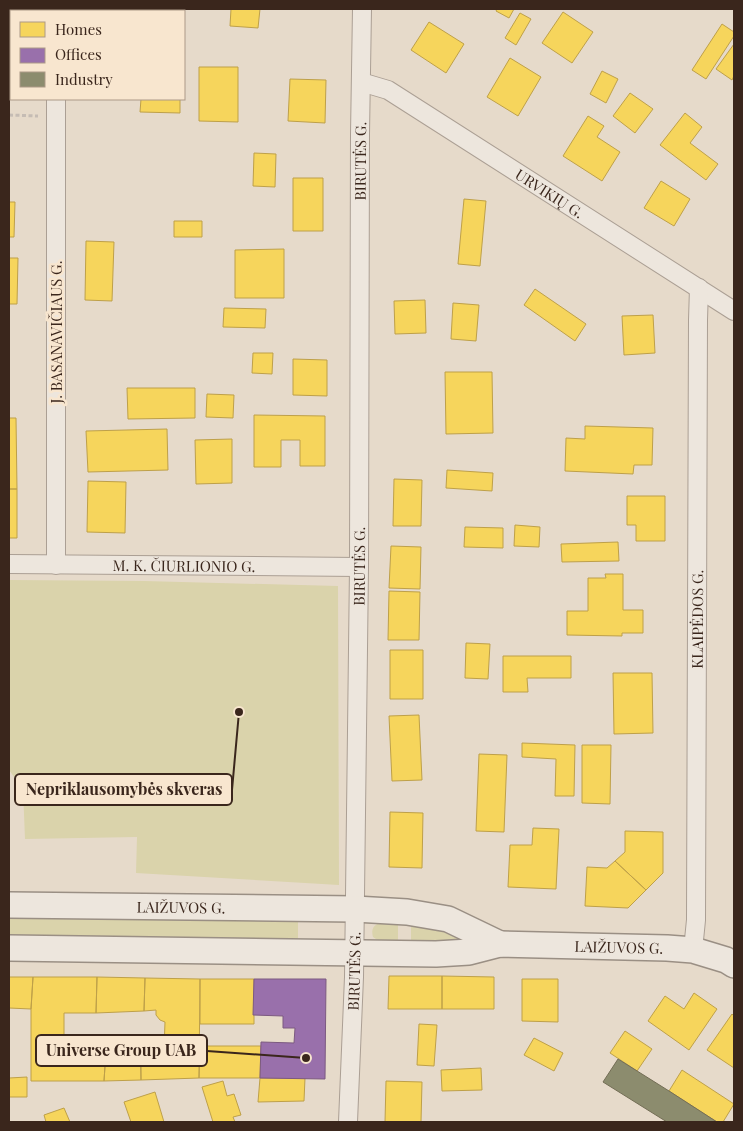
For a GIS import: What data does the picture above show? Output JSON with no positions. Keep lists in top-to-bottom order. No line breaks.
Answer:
{"streets":{"main road":["LAIŽUVOS G."],"street":["BIRUTĖS G.","URVIKIŲ G.","J. BASANAVIČIAUS G.","M. K. ČIURLIONIO G.","KLAIPĖDOS G."]},"crossings":[["BIRUTĖS G.","URVIKIŲ G."],["BIRUTĖS G.","M. K. ČIURLIONIO G."],["BIRUTĖS G.","LAIŽUVOS G."],["URVIKIŲ G.","KLAIPĖDOS G."],["J. BASANAVIČIAUS G.","M. K. ČIURLIONIO G."],["KLAIPĖDOS G.","LAIŽUVOS G."]],"places":["Nepriklausomybės skveras","Universe Group UAB"],"legend":["Homes","Offices","Industry"]}
